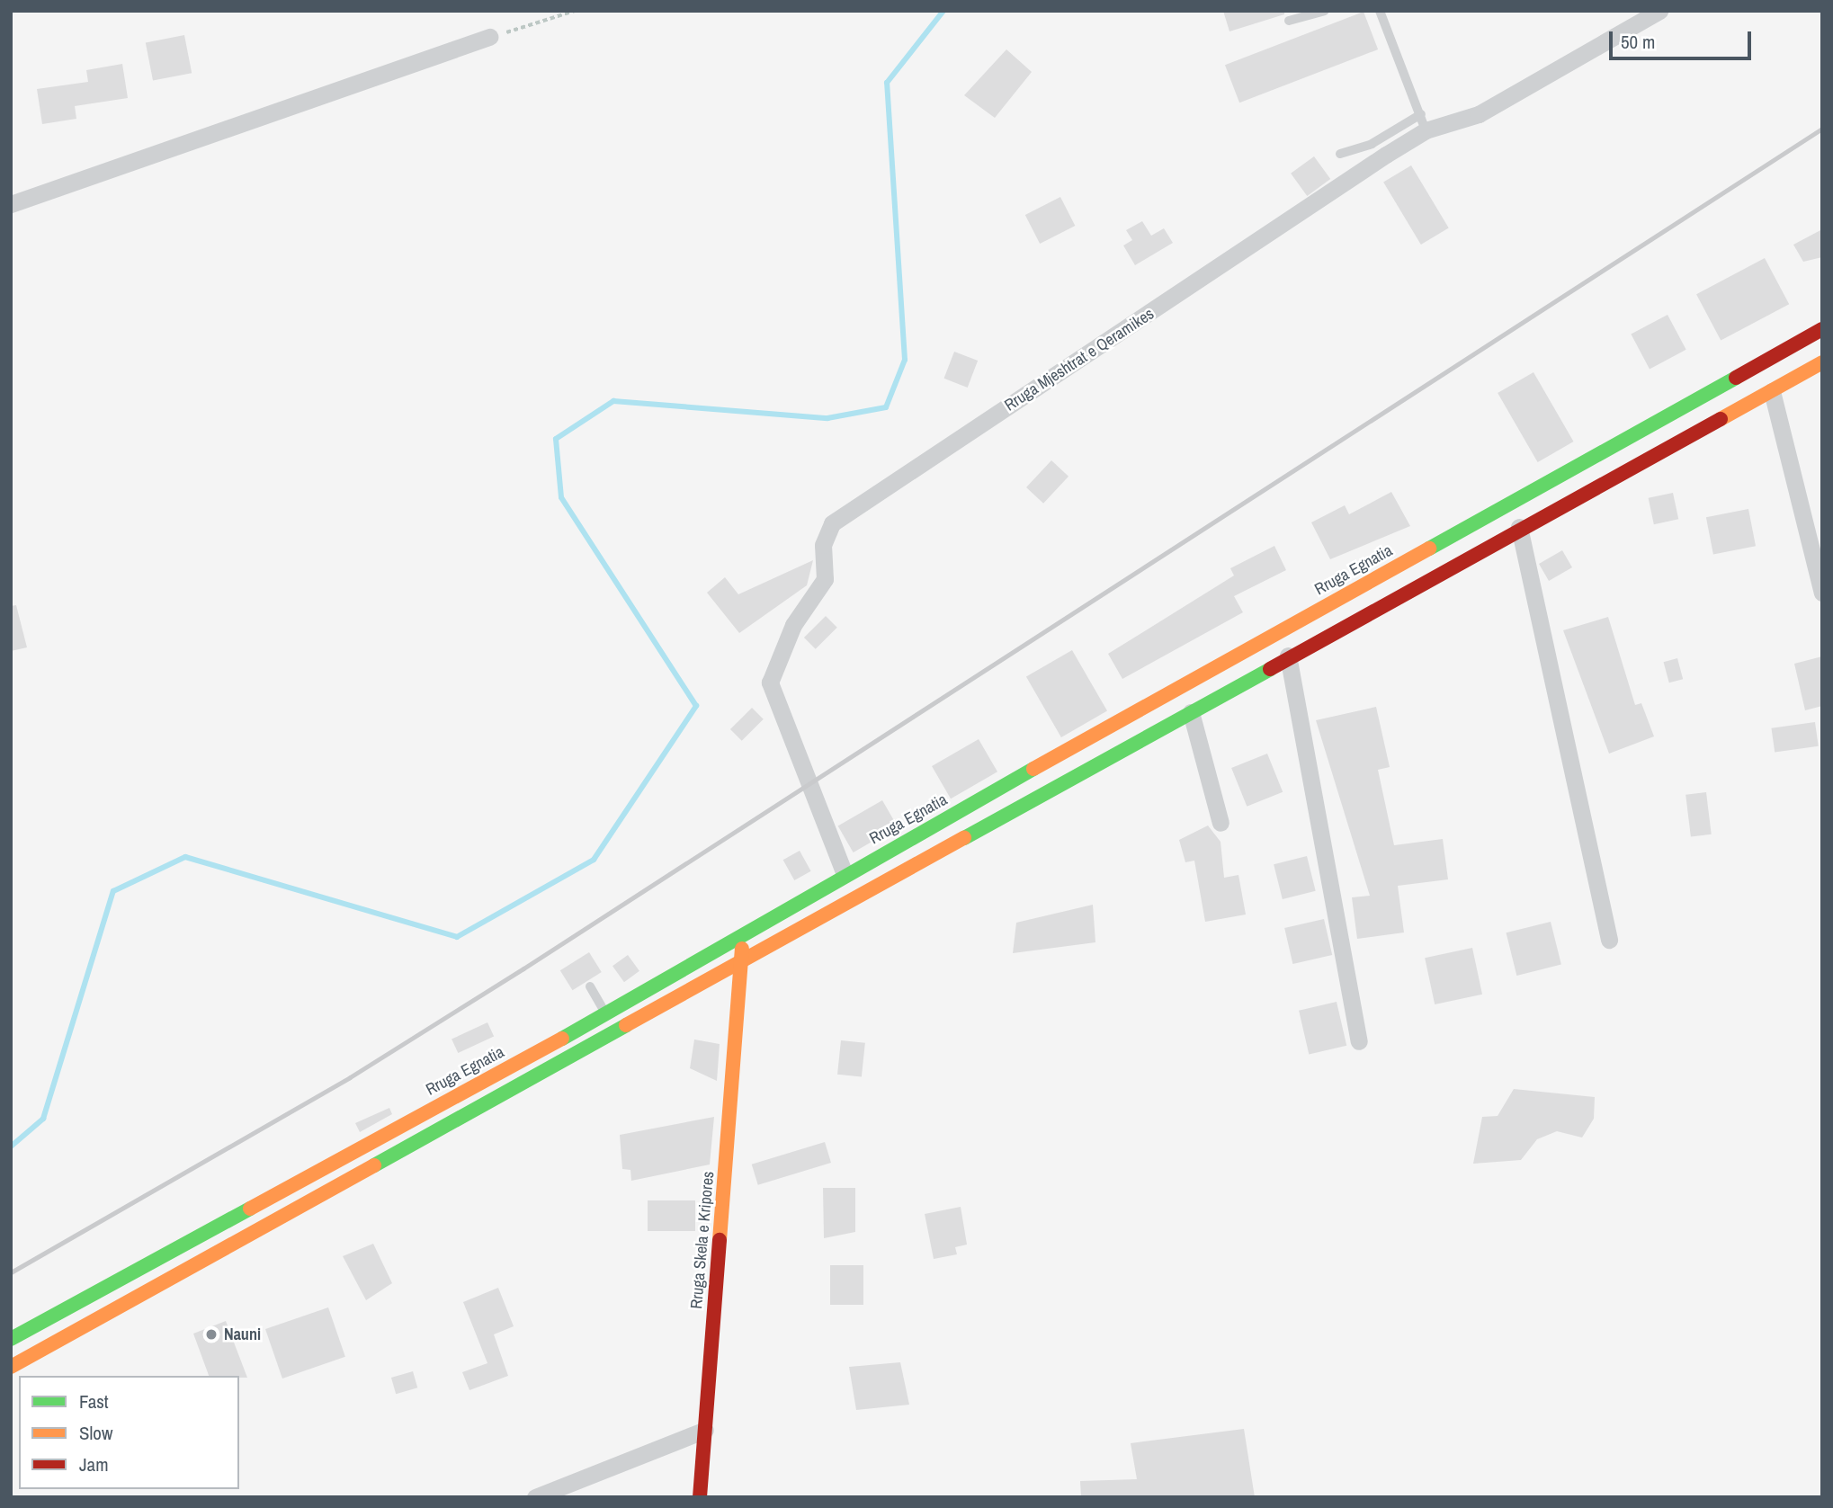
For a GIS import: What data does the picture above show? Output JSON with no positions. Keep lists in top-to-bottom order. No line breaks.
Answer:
{"streets":{"main road":["Rruga Egnatia","Rruga Skela e Kripores"],"street":["Rruga Mjeshtrat e Qeramikes"]},"crossings":[["Rruga Mjeshtrat e Qeramikes","Rruga Egnatia"]],"places":["Nauni"],"legend":["Fast","Slow","Jam"],"scale_bar":"50 m"}
